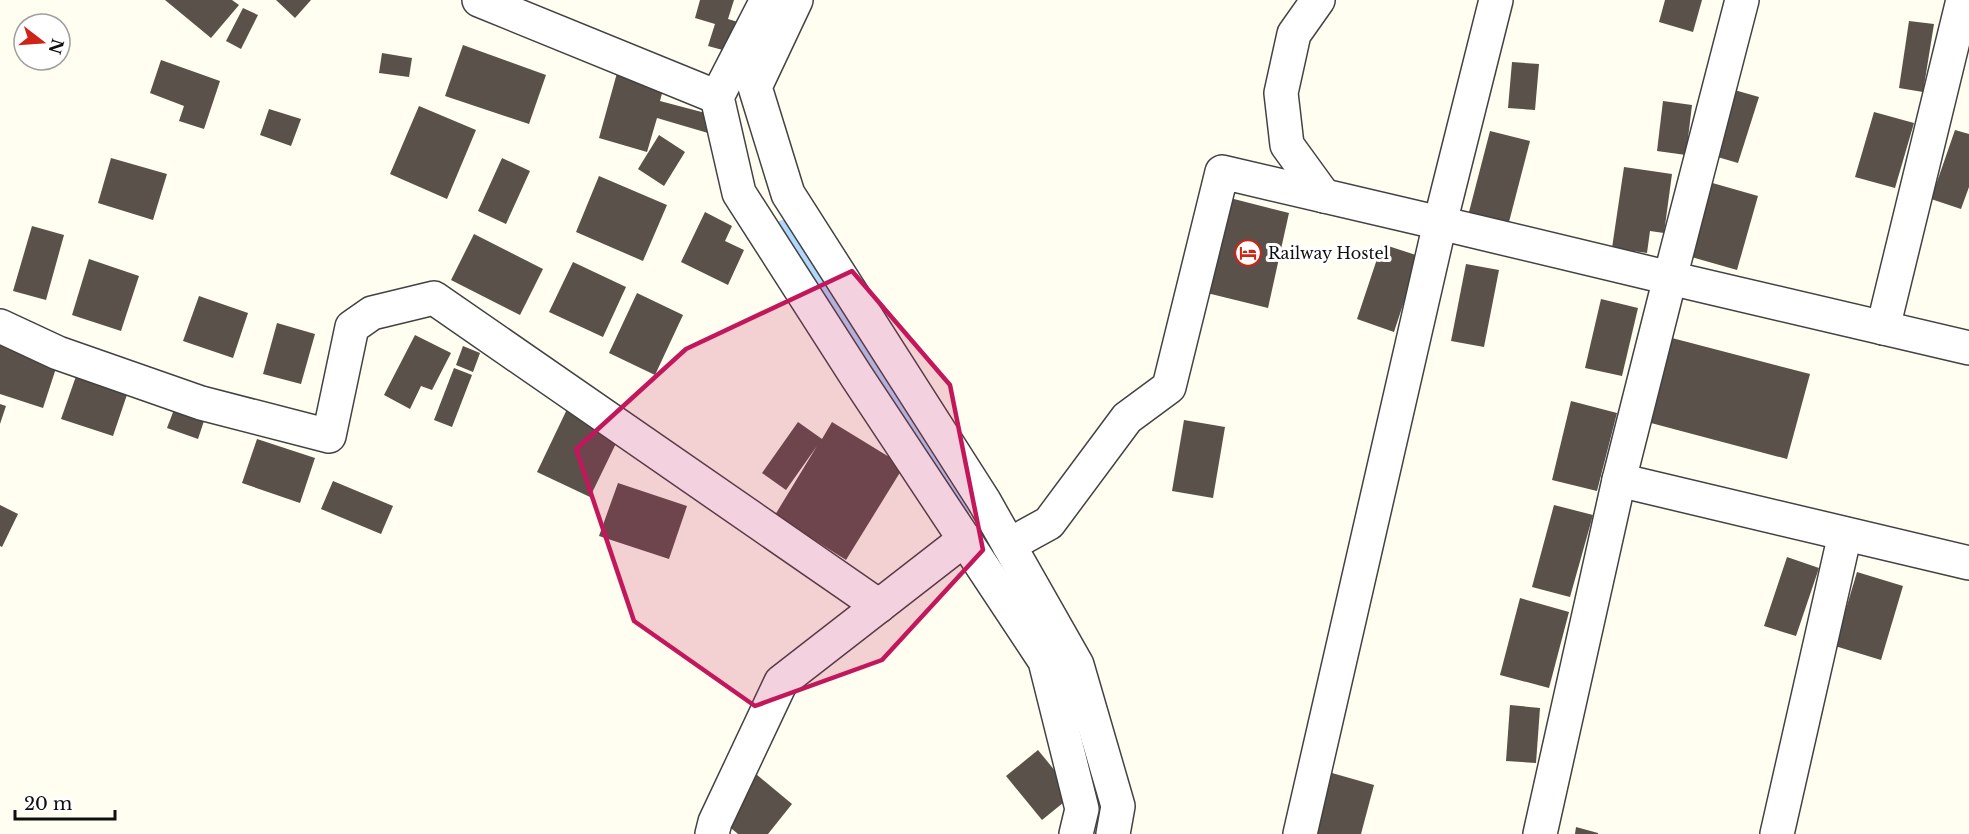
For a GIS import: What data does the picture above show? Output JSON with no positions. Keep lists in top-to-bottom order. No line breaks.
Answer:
{"places":{"hotel":["Railway Hostel"]},"scale_bar":"20 m","north":"right"}
